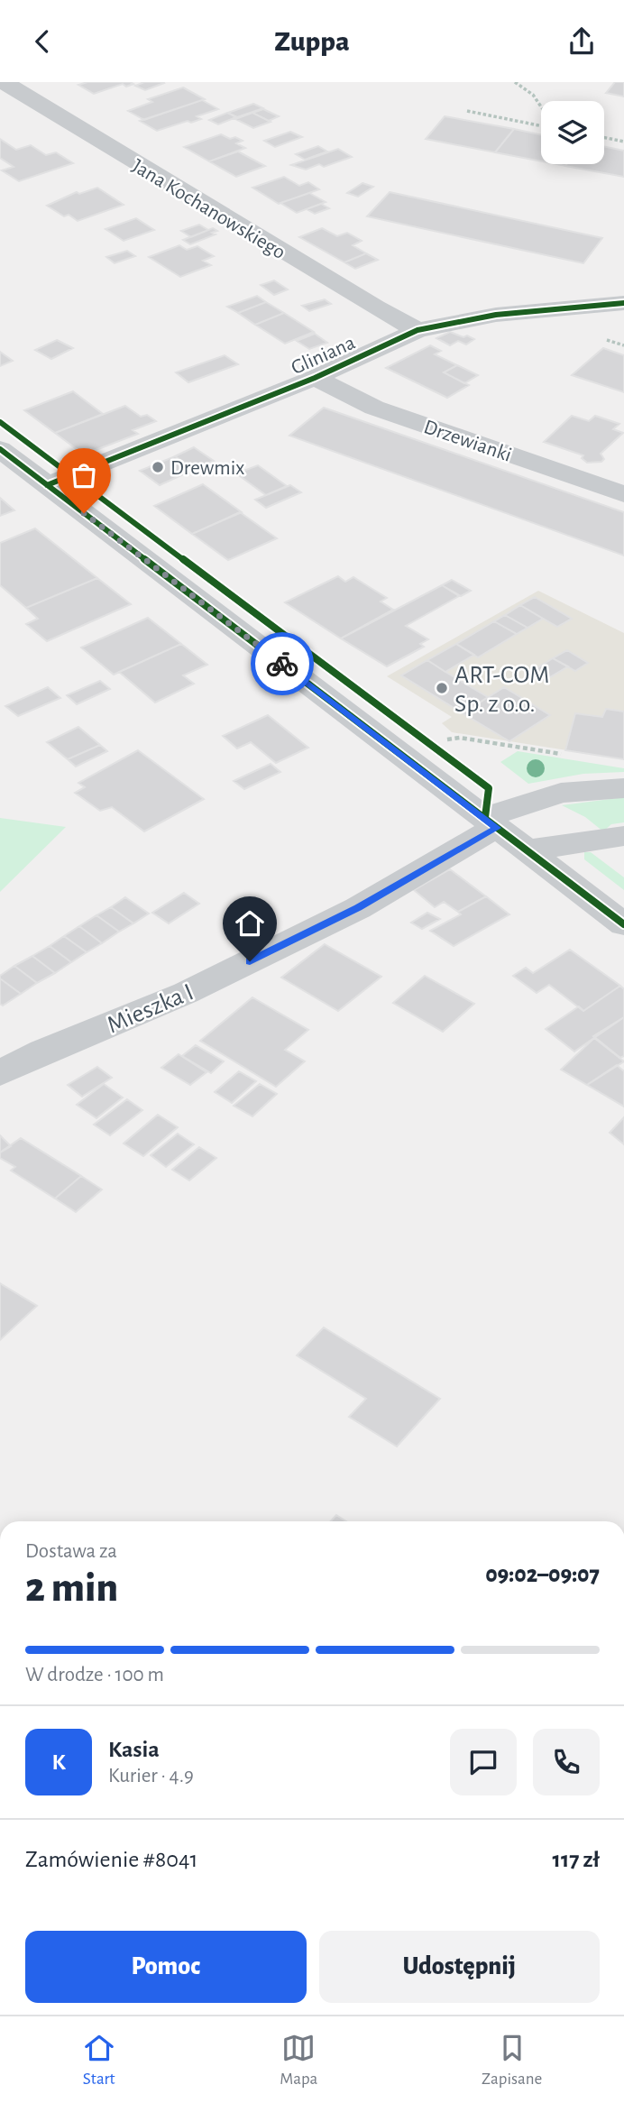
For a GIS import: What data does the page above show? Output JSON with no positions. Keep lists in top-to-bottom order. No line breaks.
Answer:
{"streets":{"street":["Jana Kochanowskiego","Gliniana","Drzewianki","Mieszka I"]},"crossings":[["Jana Kochanowskiego","Gliniana"],["Gliniana","Drzewianki"]],"places":["Drewmix","ART-COM Sp. z o.o."],"page":{"header":"Zuppa","heading":["2 min","Dostawa za","09:02–09:07"],"panel":["Kasia","Kurier · 4.9","Zamówienie #8041","117 zł"],"bar":"W drodze · 100 m","round":"K","buttons":["Pomoc","Udostępnij"],"tabs":["Start","Mapa","Zapisane"]}}
